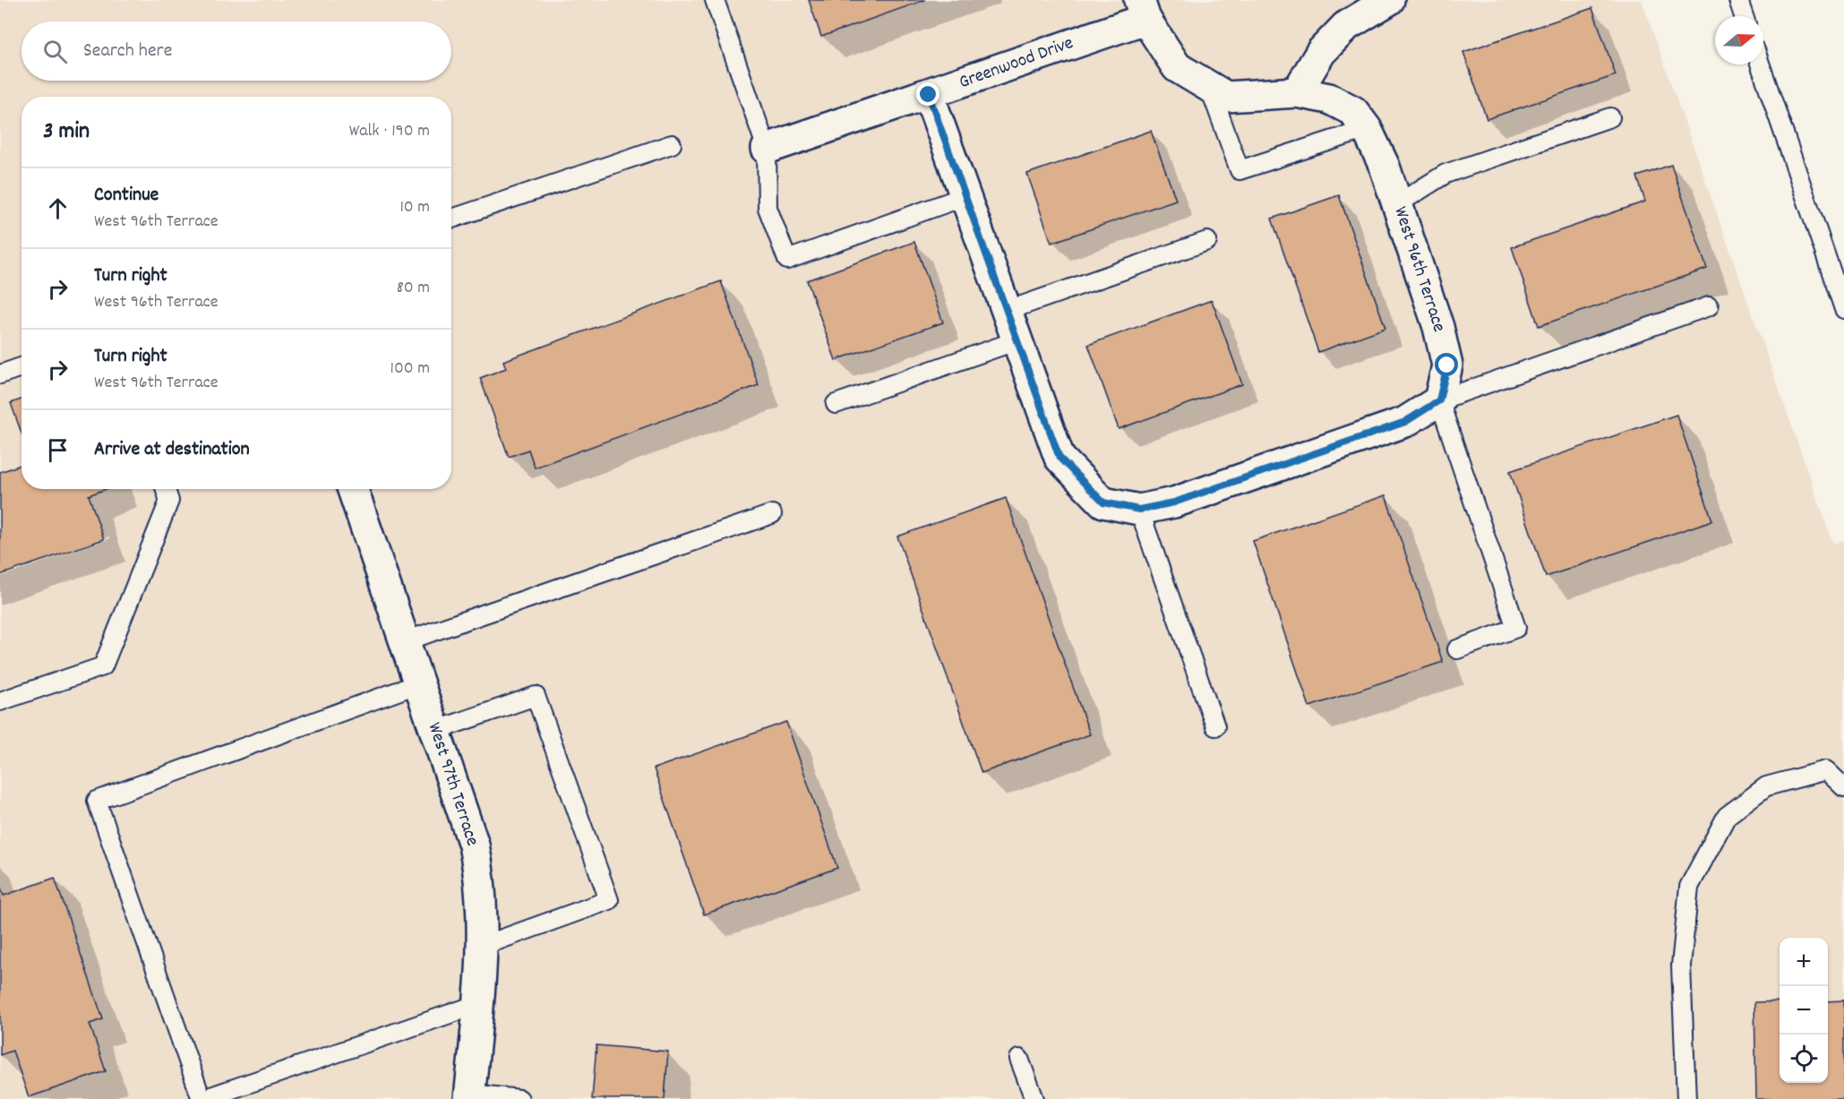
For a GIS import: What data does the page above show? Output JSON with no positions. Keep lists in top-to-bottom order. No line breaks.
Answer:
{"streets":{"street":["Greenwood Drive","West 96th Terrace","West 97th Terrace"]},"crossings":[["Greenwood Drive","West 96th Terrace"]],"north":"right","page":{"search":"Search here","heading":["3 min","Walk · 190 m"],"list":[["Continue","West 96th Terrace","10 m"],["Turn right","West 96th Terrace","80 m"],["Turn right","West 96th Terrace","100 m"],"Arrive at destination"],"map_buttons":["+","−"]}}
